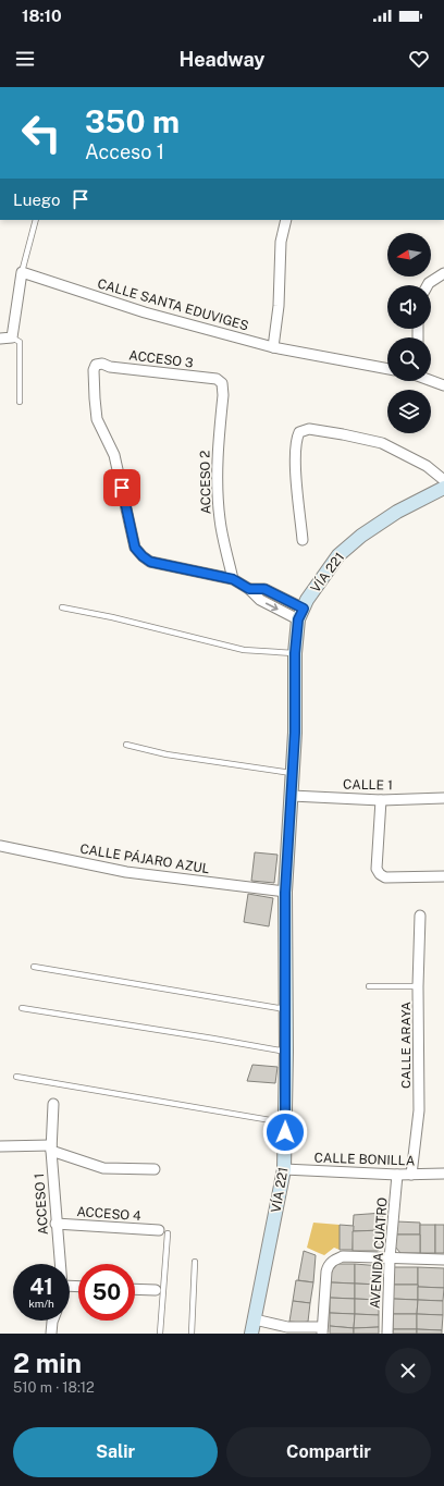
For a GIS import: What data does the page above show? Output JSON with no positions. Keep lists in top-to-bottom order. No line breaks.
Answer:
{"streets":{"main road":["VÍA 221"],"street":["CALLE SANTA EDUVIGES","ACCESO 3","ACCESO 2","CALLE 1","CALLE PÁJARO AZUL","CALLE ARAYA","CALLE BONILLA","ACCESO 1","ACCESO 4","AVENIDA CUATRO"]},"crossings":[["ACCESO 3","ACCESO 2"],["VÍA 221","CALLE 1"],["VÍA 221","CALLE PÁJARO AZUL"],["VÍA 221","CALLE BONILLA"],["CALLE ARAYA","CALLE BONILLA"],["CALLE BONILLA","AVENIDA CUATRO"],["ACCESO 1","ACCESO 4"]],"north":"left","page":{"status":"18:10","header":"Headway","turn":["350 m","Acceso 1"],"then":"Luego","speed":"41 km/h","limit":"50","heading":["2 min","510 m · 18:12"],"buttons":["Salir","Compartir"]}}
